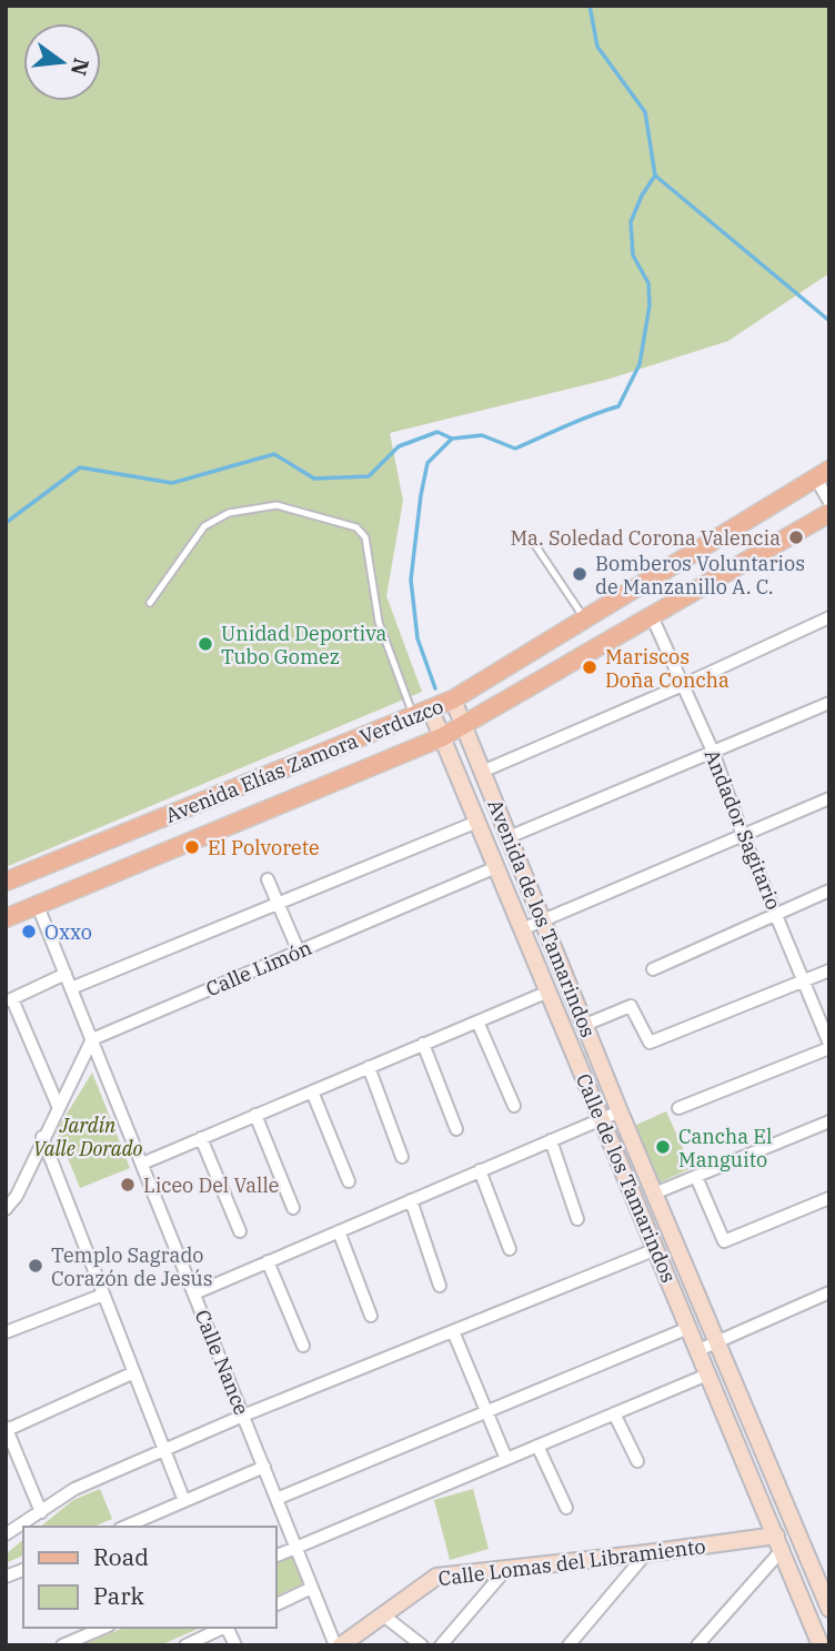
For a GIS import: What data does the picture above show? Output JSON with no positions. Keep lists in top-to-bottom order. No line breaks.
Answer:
{"streets":{"main road":["Avenida Elías Zamora Verduzco"],"street":["Andador Sagitario","Avenida de los Tamarindos","Calle Limón","Calle de los Tamarindos","Calle Nance","Calle Lomas del Libramiento"]},"crossings":[["Avenida Elías Zamora Verduzco","Andador Sagitario"],["Avenida Elías Zamora Verduzco","Avenida de los Tamarindos"],["Avenida Elías Zamora Verduzco","Calle de los Tamarindos"],["Avenida Elías Zamora Verduzco","Calle Nance"],["Calle Limón","Calle de los Tamarindos"],["Calle Limón","Calle Nance"],["Calle de los Tamarindos","Calle Lomas del Libramiento"],["Calle Nance","Calle Lomas del Libramiento"]],"parks":["Jardín Valle Dorado"],"places":["Ma. Soledad Corona Valencia","Bomberos Voluntarios de Manzanillo A. C.","Unidad Deportiva Tubo Gomez","Mariscos Doña Concha","El Polvorete","Oxxo","Cancha El Manguito","Liceo Del Valle","Templo Sagrado Corazón de Jesús"],"legend":["Road","Park"],"north":"right"}
